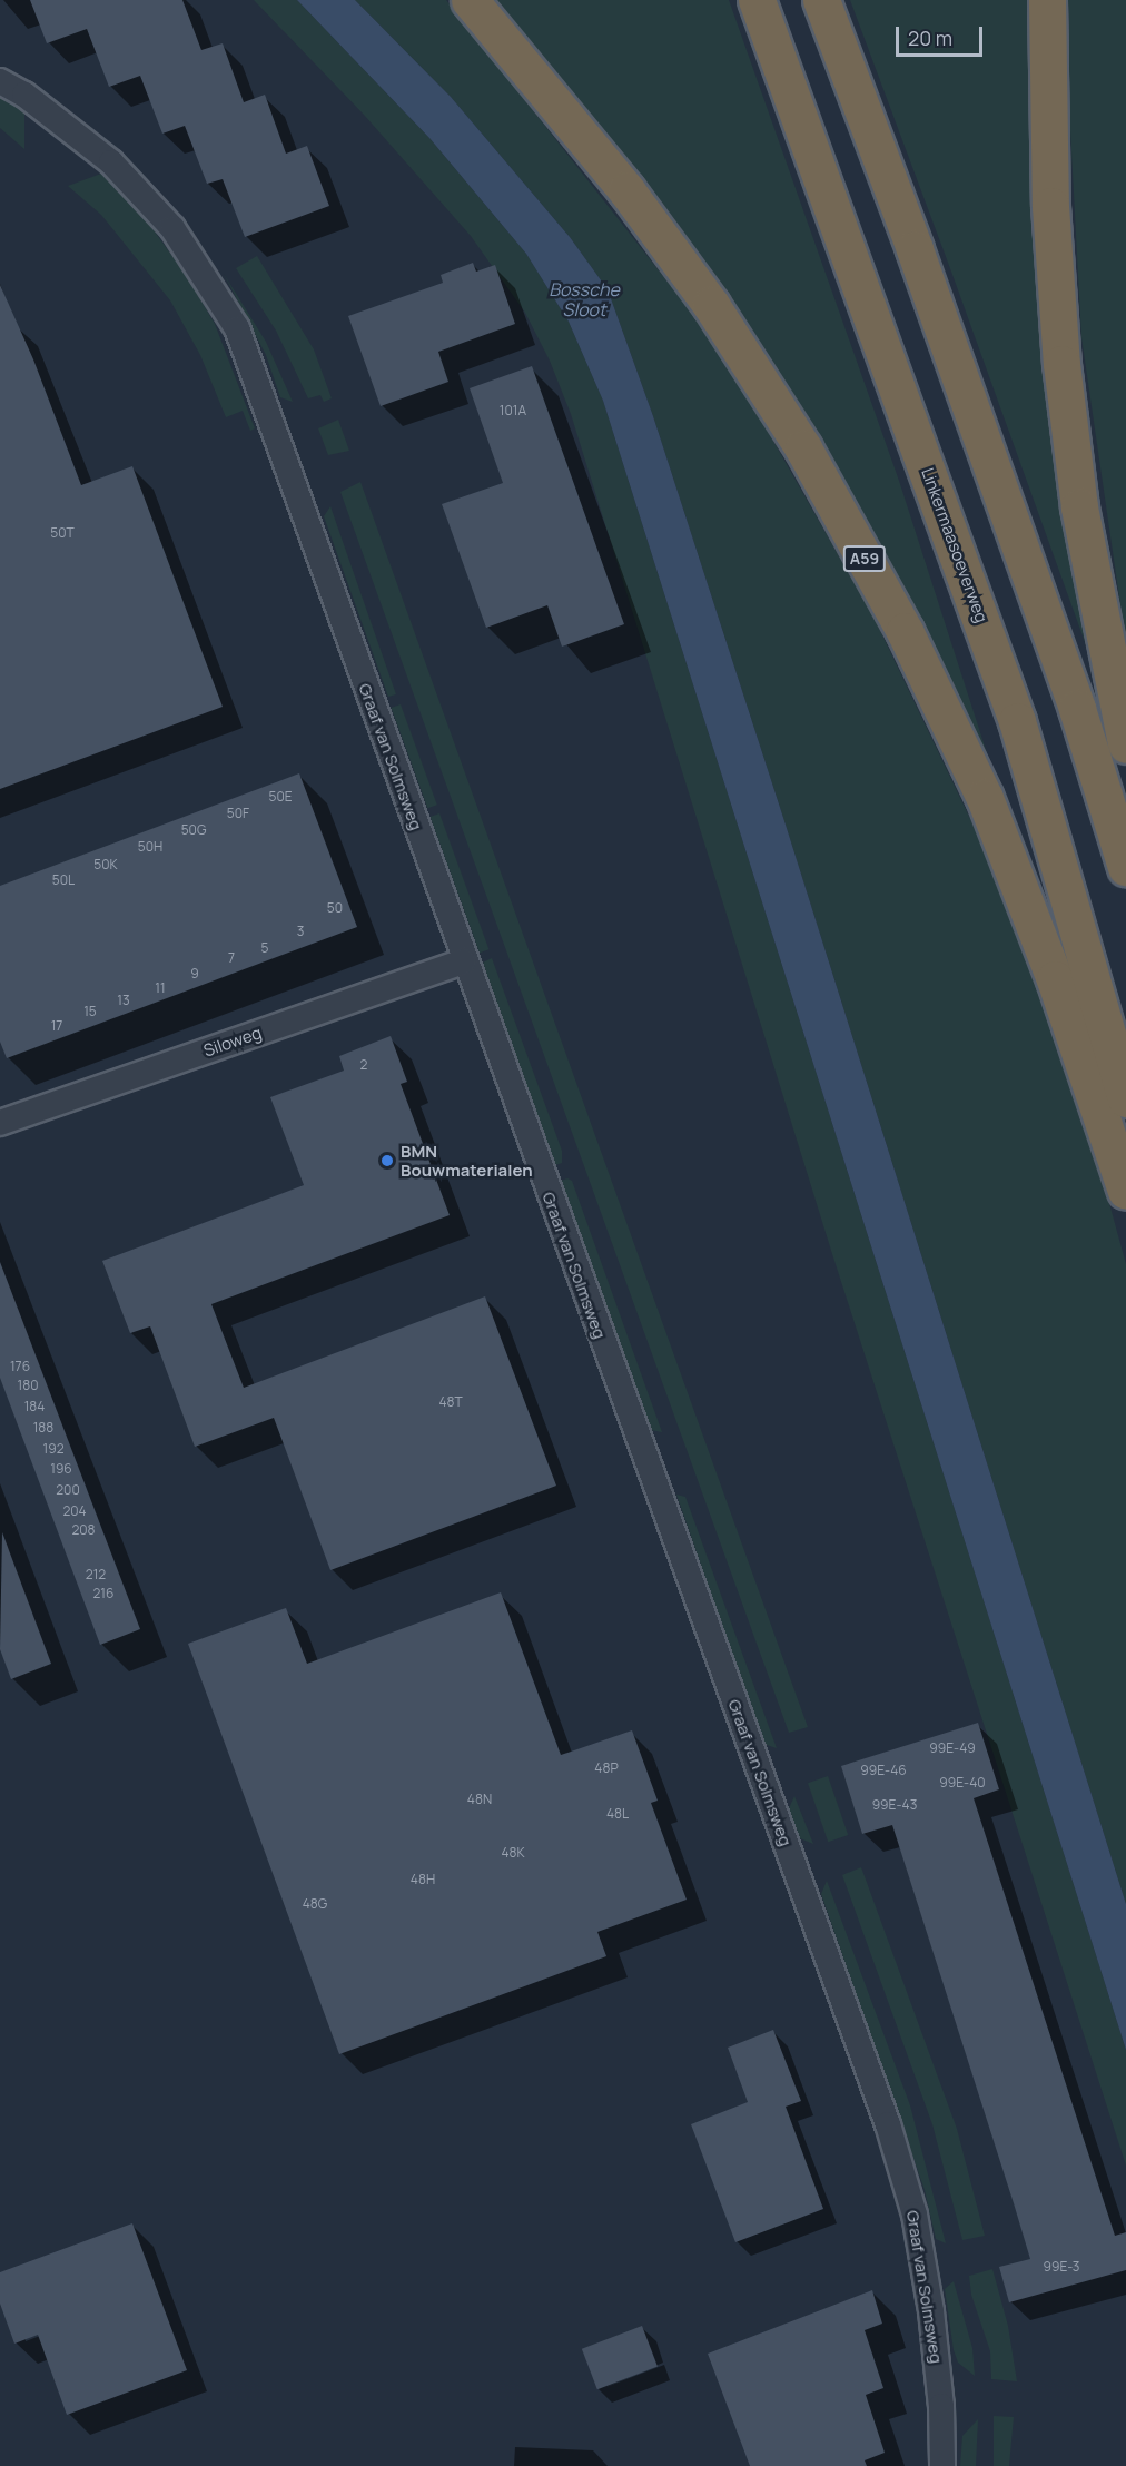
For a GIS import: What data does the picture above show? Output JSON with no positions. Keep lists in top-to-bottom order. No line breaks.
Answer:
{"streets":{"highway":["Linkermaasoeverweg","A59"],"street":["Graaf van Solmsweg","Siloweg"]},"crossings":[["Graaf van Solmsweg","Siloweg"]],"water":["Bossche Sloot"],"places":["BMN Bouwmaterialen"],"house_numbers":["101A","50T","50E","50F","50G","50H","50K","50L","50","3","5","7","9","11","13","15","17","2","176","180","48T","184","188","192","196","200","204","208","212","216","99E-49","48P","99E-46","99E-40","48N","99E-43","48L","48K","48H","48G","99E-3"],"scale_bar":"20 m"}
